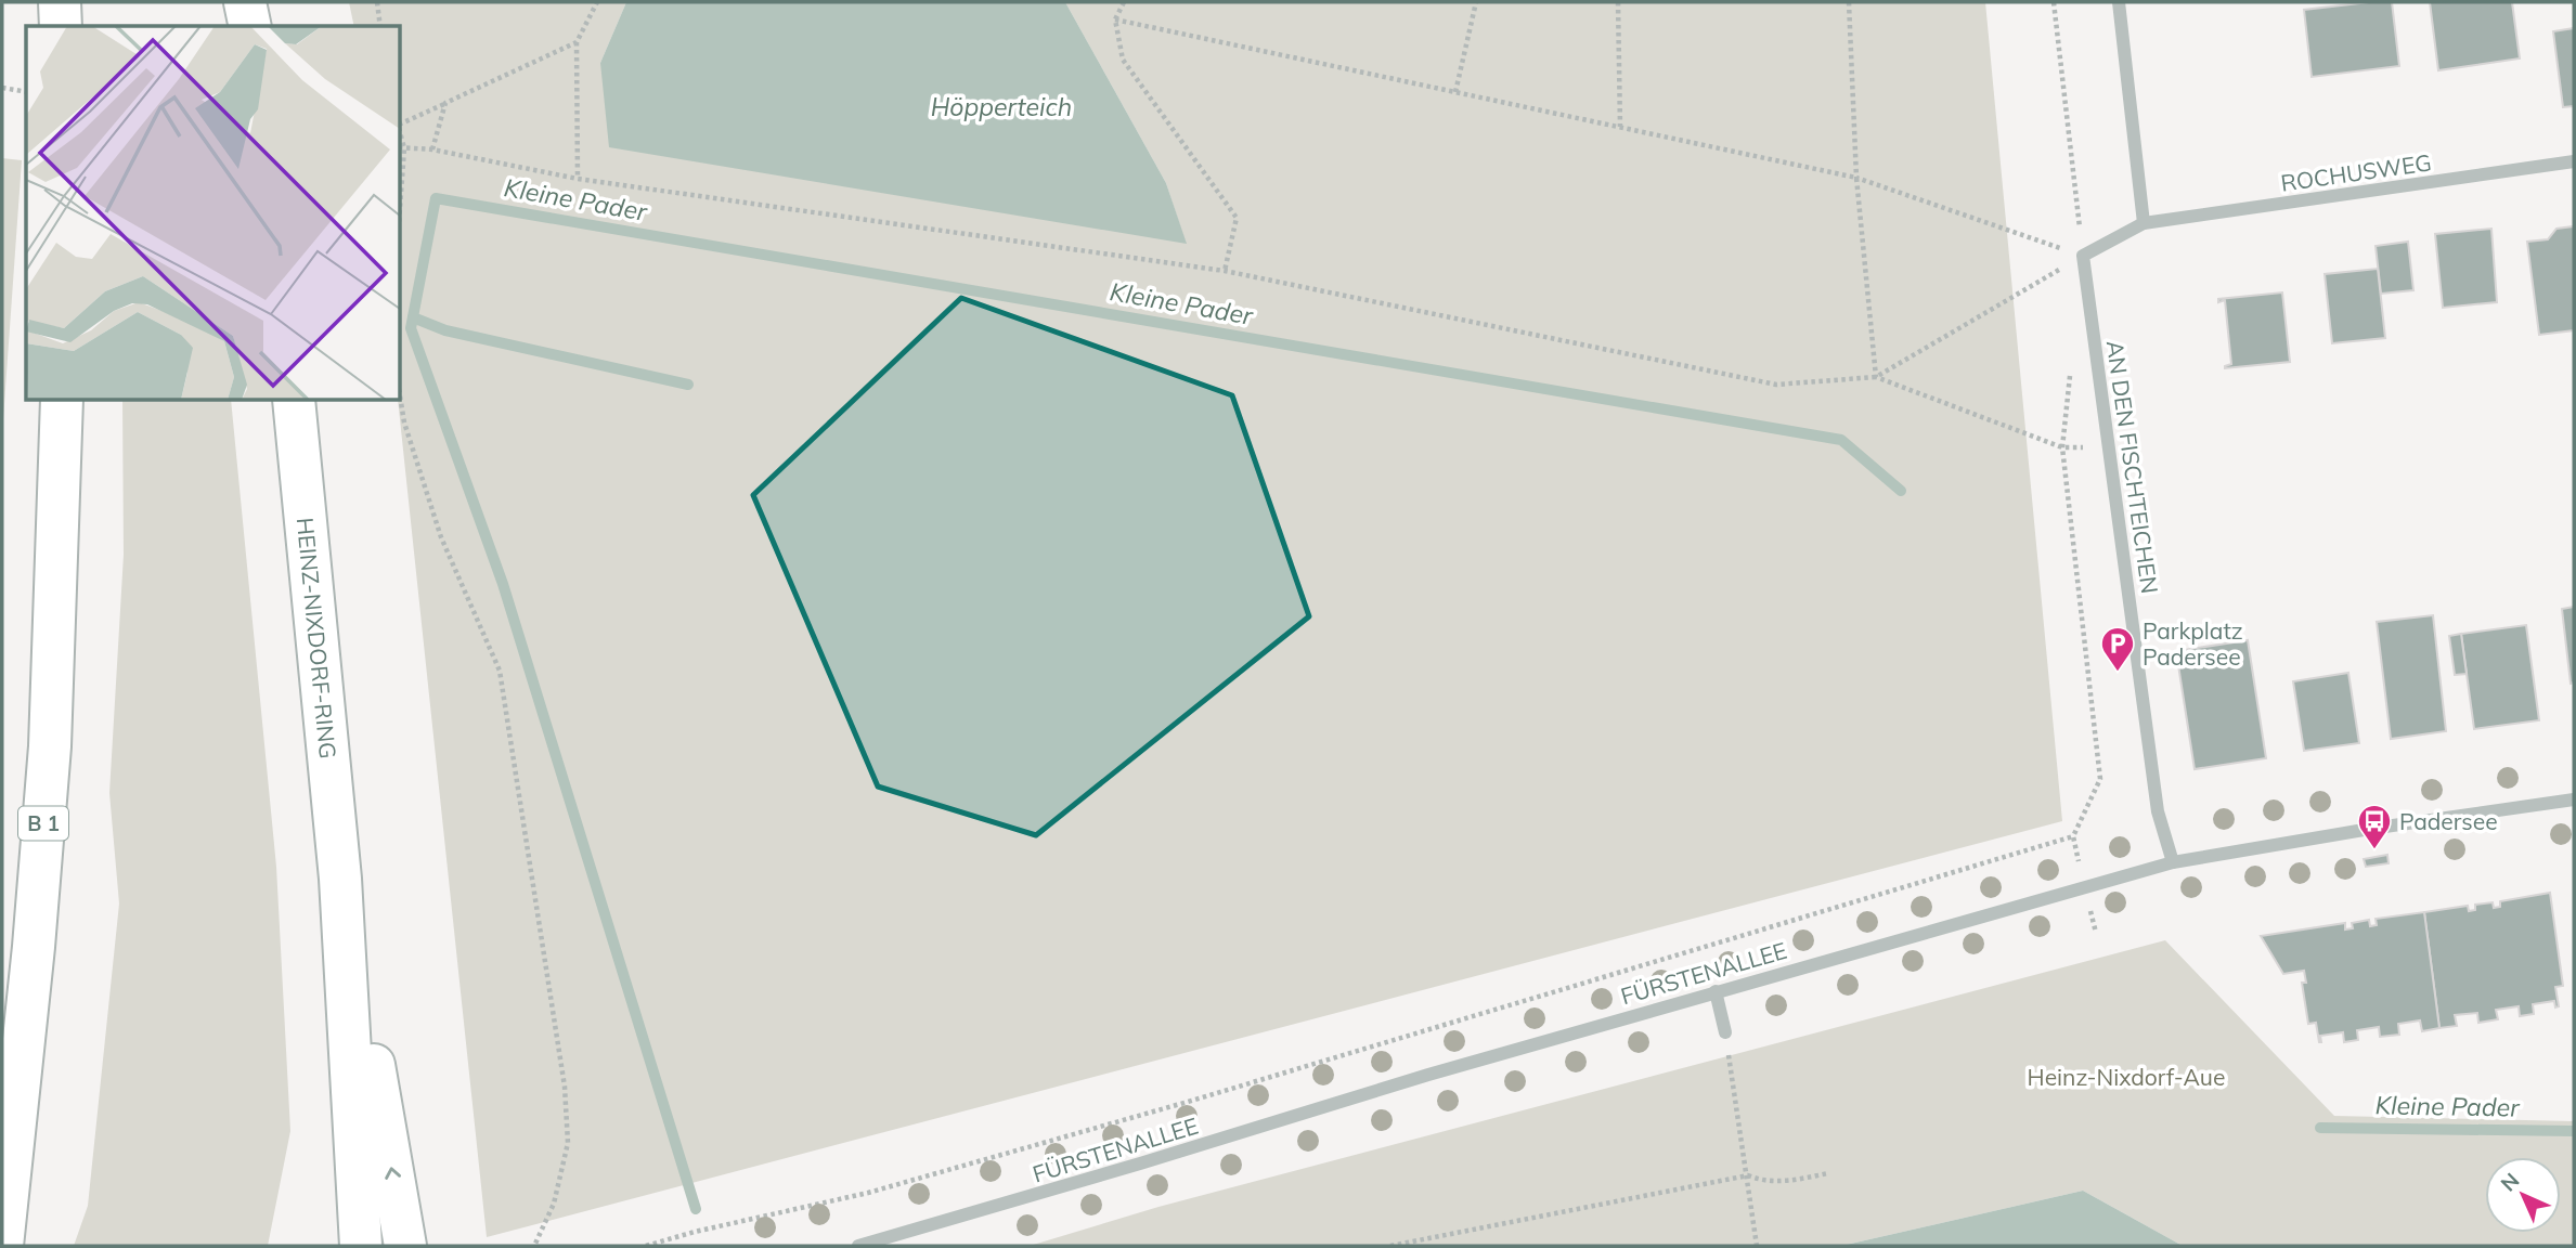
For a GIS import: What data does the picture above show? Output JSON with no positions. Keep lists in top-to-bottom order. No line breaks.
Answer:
{"streets":{"main road":["HEINZ-NIXDORF-RING","B 1"],"street":["ROCHUSWEG","AN DEN FISCHTEICHEN","FÜRSTENALLEE"]},"crossings":[["AN DEN FISCHTEICHEN","FÜRSTENALLEE"]],"water":["Höpperteich","Kleine Pader"],"parks":["Heinz-Nixdorf-Aue"],"places":{"parking":["Parkplatz Padersee"],"bus stop":["Padersee"]},"north":"top left"}
